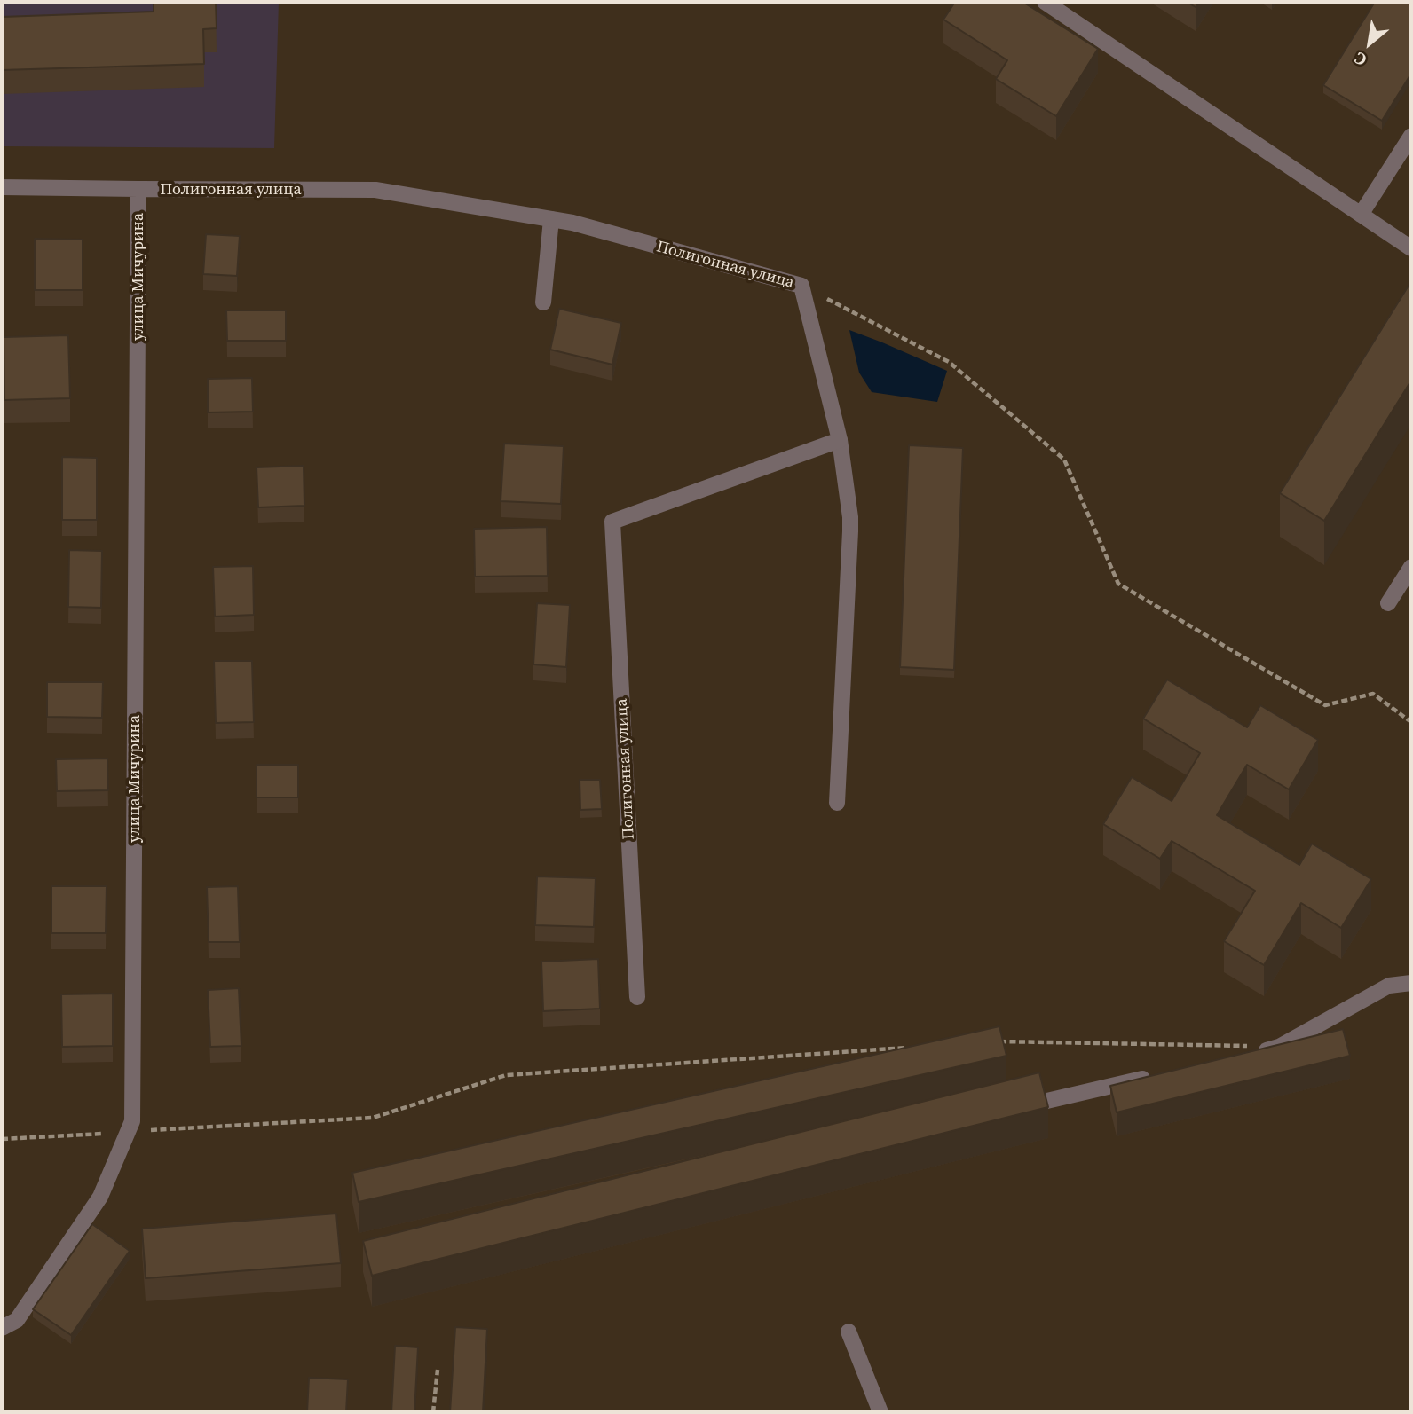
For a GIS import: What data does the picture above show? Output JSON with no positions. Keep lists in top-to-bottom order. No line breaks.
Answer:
{"streets":{"street":["Полигонная улица","улица Мичурина"]},"crossings":[["Полигонная улица","улица Мичурина"]],"north":"bottom left"}
